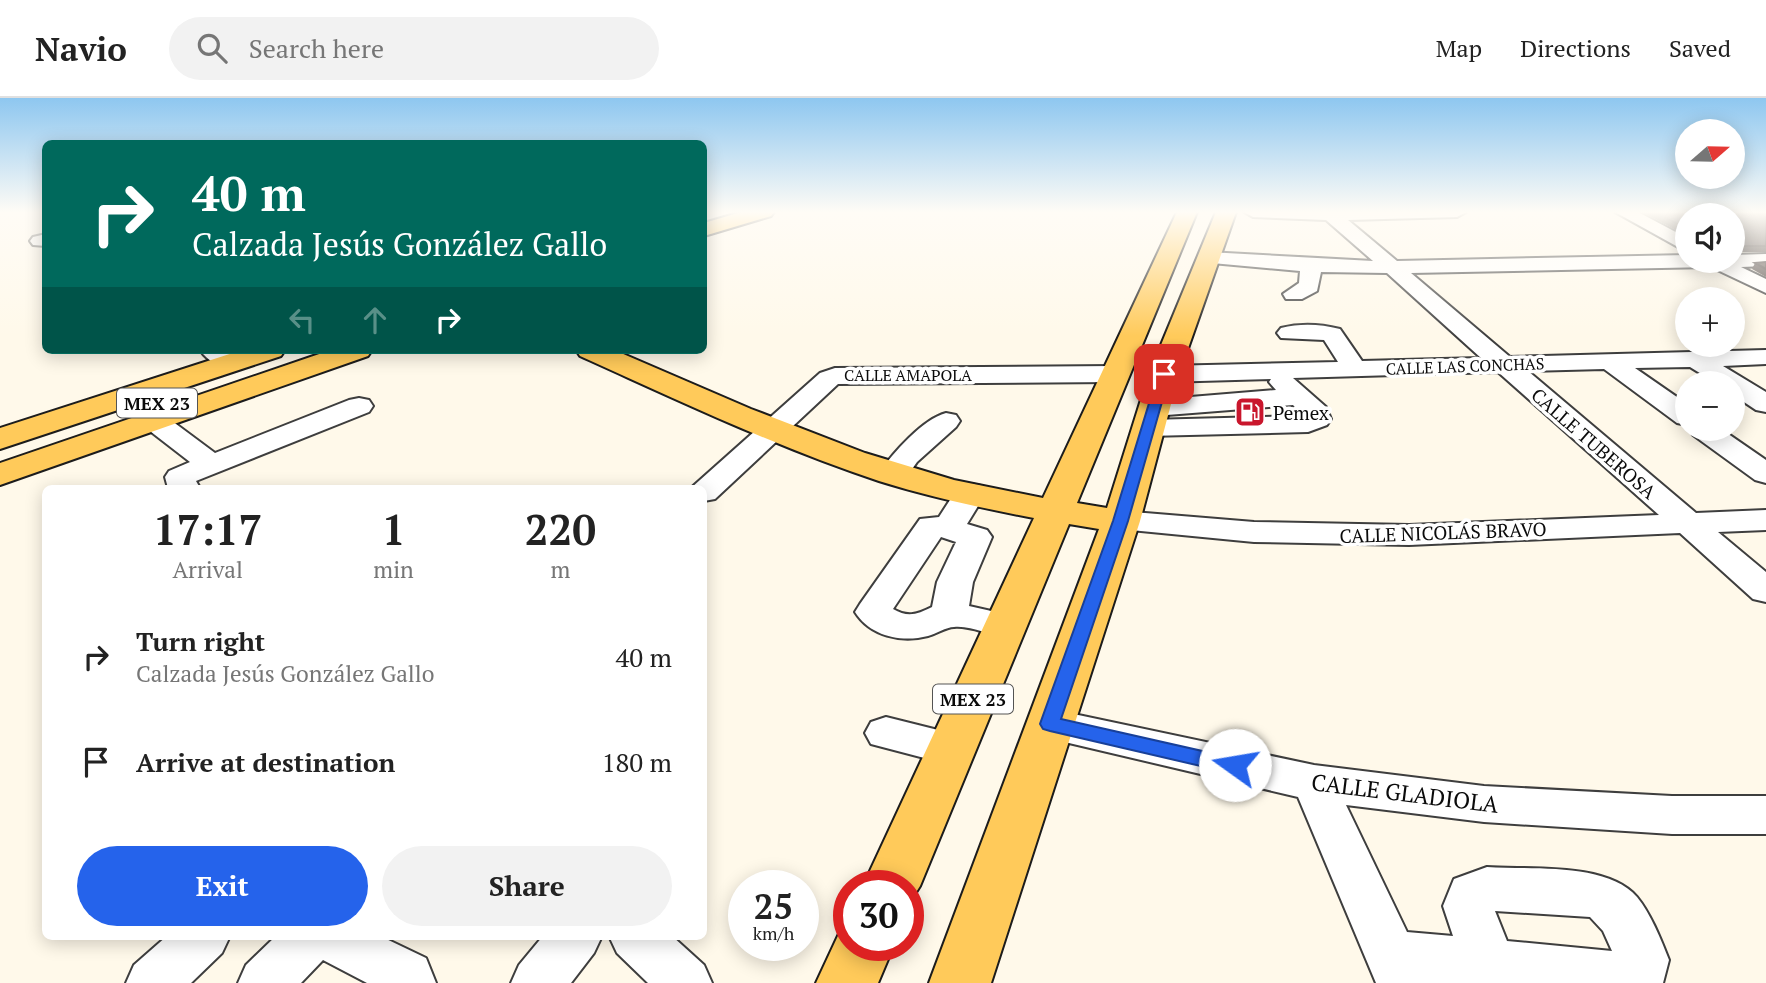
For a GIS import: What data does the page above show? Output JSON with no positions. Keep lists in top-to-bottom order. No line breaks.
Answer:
{"streets":{"main road":["MEX 23"],"street":["CALLE LAS CONCHAS","CALLE AMAPOLA","CALLE TUBEROSA","CALLE NICOLÁS BRAVO","CALLE GLADIOLA"]},"crossings":[["CALLE LAS CONCHAS","CALLE TUBEROSA"],["CALLE AMAPOLA","MEX 23"],["CALLE TUBEROSA","CALLE NICOLÁS BRAVO"]],"places":{"fuel station":["Pemex"]},"north":"right","page":{"header":"Navio","search":"Search here","nav":["Map","Directions","Saved"],"map_buttons":["+","−"],"turn":["40 m","Calzada Jesús González Gallo"],"eta":["17:17","Arrival","1","min","220","m"],"list":[{"name":"Turn right","note":"Calzada Jesús González Gallo","value":"40 m"},{"name":"Arrive at destination","value":"180 m"}],"buttons":["Exit","Share"],"speed":"25 km/h","limit":"30"}}
